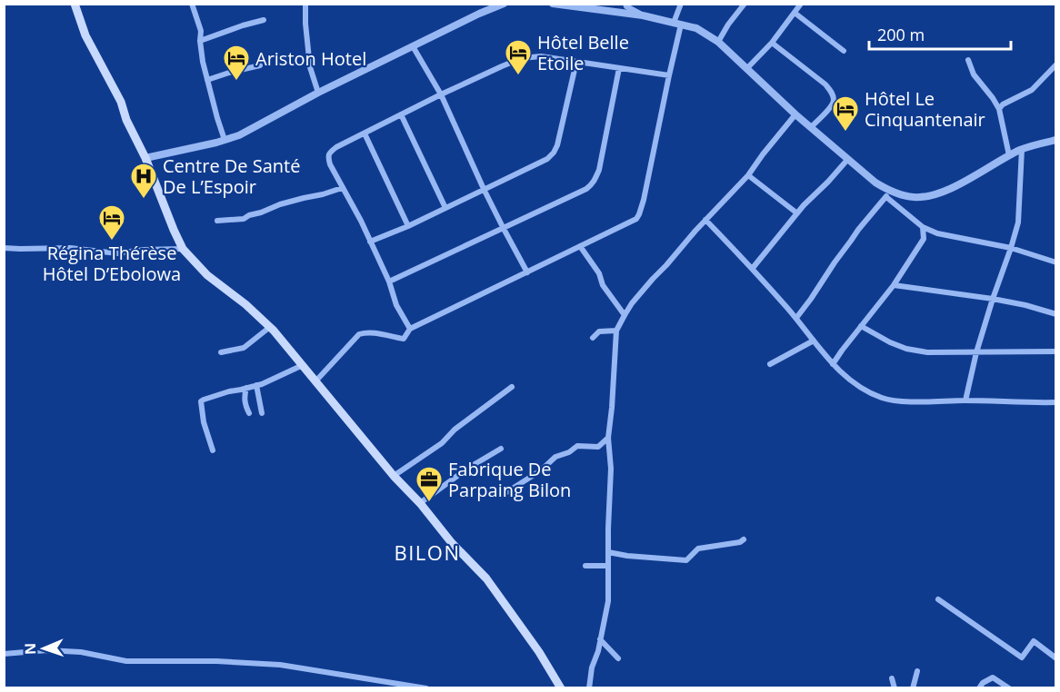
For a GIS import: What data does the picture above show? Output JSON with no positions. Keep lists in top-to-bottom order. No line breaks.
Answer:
{"districts":["BILON"],"places":{"hotel":["Hôtel Belle Etoile","Ariston Hotel","Hôtel Le Cinquantenair","Régina Thérèse Hôtel D’Ebolowa"],"hospital":["Centre De Santé De L’Espoir"],"office":["Fabrique De Parpaing Bilon"]},"scale_bar":"200 m","north":"left"}
